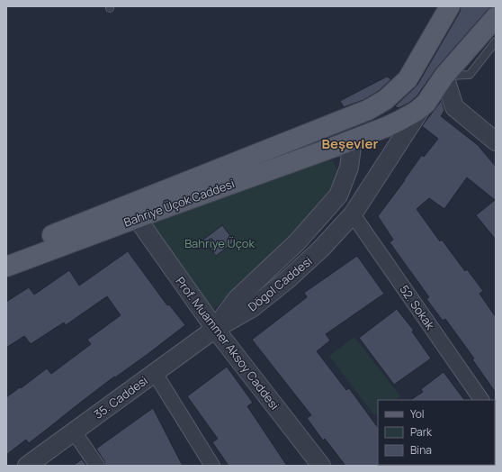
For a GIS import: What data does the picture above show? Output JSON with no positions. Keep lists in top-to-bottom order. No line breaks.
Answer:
{"streets":{"main road":["Bahriye Üçok Caddesi","Dögol Caddesi"],"street":["52. Sokak","Prof. Muammer Aksoy Caddesi","35. Caddesi"]},"crossings":[["Bahriye Üçok Caddesi","Dögol Caddesi"],["Bahriye Üçok Caddesi","Prof. Muammer Aksoy Caddesi"],["Dögol Caddesi","52. Sokak"],["Dögol Caddesi","Prof. Muammer Aksoy Caddesi"],["Dögol Caddesi","35. Caddesi"],["Prof. Muammer Aksoy Caddesi","35. Caddesi"]],"districts":["Beşevler"],"parks":["Bahriye Üçok"],"legend":["Yol","Park","Bina"]}
